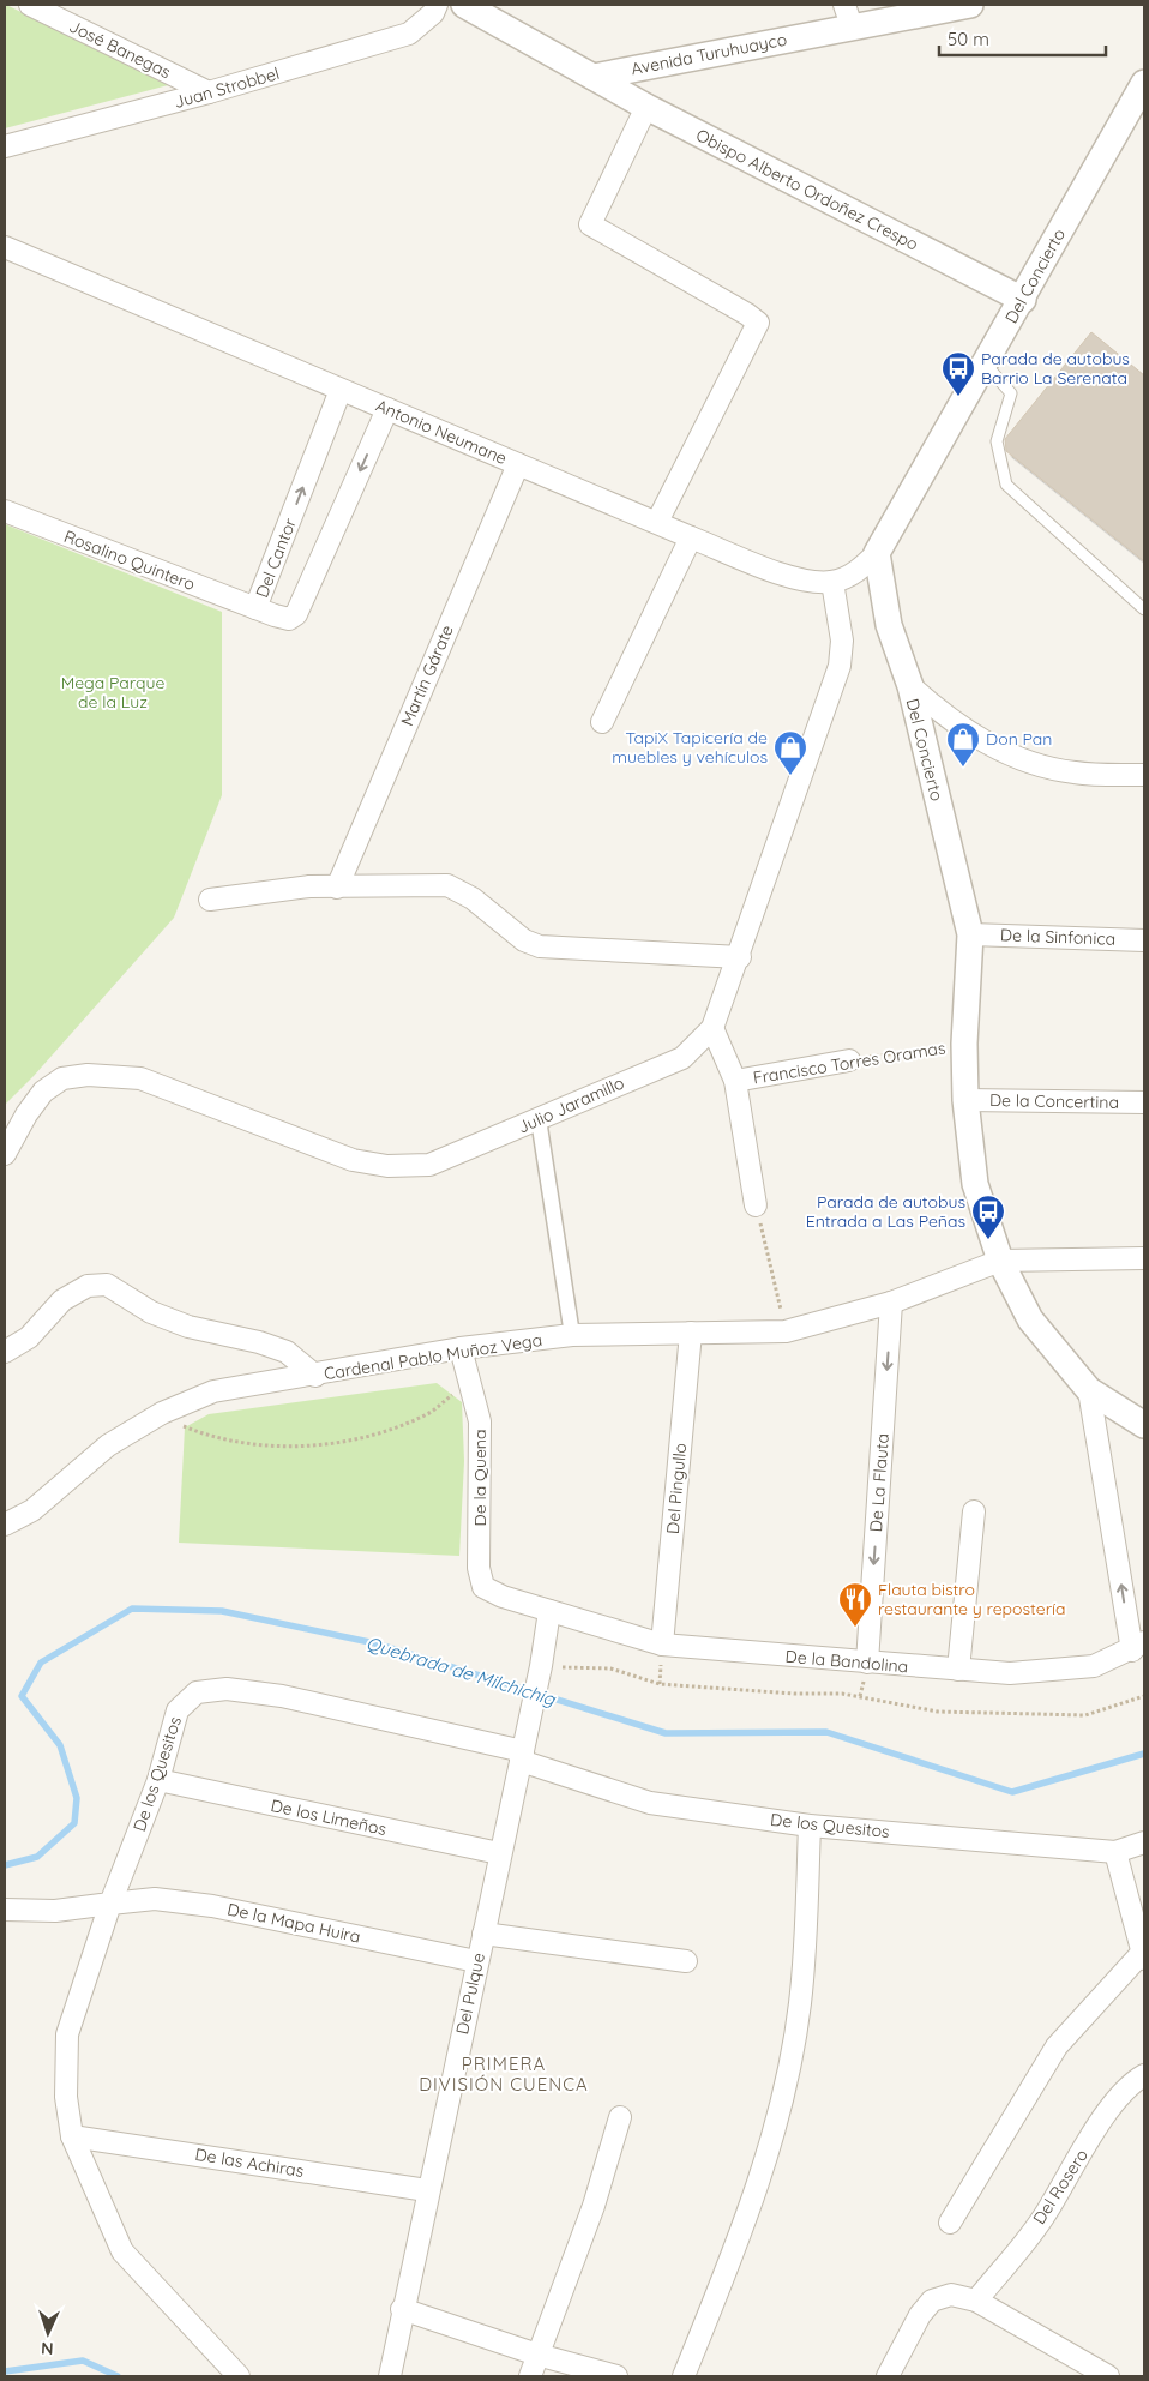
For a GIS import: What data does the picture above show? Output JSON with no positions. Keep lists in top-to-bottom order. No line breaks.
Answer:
{"streets":{"street":["José Banegas","Avenida Turuhuayco","Juan Strobbel","Obispo Alberto Ordoñez Crespo","Del Concierto","Antonio Neumane","Del Cantor","Rosalino Quintero","Martín Gárate","De la Sinfonica","Francisco Torres Oramas","De la Concertina","Julio Jaramillo","Cardenal Pablo Muñoz Vega","De la Quena","De La Flauta","Del Pingullo","De la Bandolina","De los Quesitos","De los Limeños","De la Mapa Huira","Del Pulque","De las Achiras","Del Rosero"]},"crossings":[["José Banegas","Juan Strobbel"],["Avenida Turuhuayco","Obispo Alberto Ordoñez Crespo"],["Obispo Alberto Ordoñez Crespo","Del Concierto"],["Del Concierto","Antonio Neumane"],["Del Concierto","De la Sinfonica"],["Del Concierto","Francisco Torres Oramas"],["Del Concierto","De la Concertina"],["Del Concierto","Cardenal Pablo Muñoz Vega"],["Antonio Neumane","Del Cantor"],["Antonio Neumane","Martín Gárate"],["Antonio Neumane","Julio Jaramillo"],["Del Cantor","Rosalino Quintero"],["Cardenal Pablo Muñoz Vega","De la Quena"],["Cardenal Pablo Muñoz Vega","De La Flauta"],["Cardenal Pablo Muñoz Vega","Del Pingullo"],["De la Quena","De la Bandolina"],["De La Flauta","De la Bandolina"],["Del Pingullo","De la Bandolina"],["De la Bandolina","Del Pulque"],["De los Quesitos","De los Limeños"],["De los Quesitos","De la Mapa Huira"],["De los Quesitos","Del Pulque"],["De los Quesitos","De las Achiras"],["De los Limeños","Del Pulque"],["De la Mapa Huira","Del Pulque"],["Del Pulque","De las Achiras"]],"districts":["PRIMERA DIVISIÓN CUENCA"],"water":["Quebrada de Milchichig"],"parks":["Mega Parque de la Luz"],"places":{"bus stop":["Parada de autobus Barrio La Serenata","Parada de autobus Entrada a Las Peñas"],"shop":["Don Pan","TapiX Tapicería de muebles y vehículos"],"restaurant":["Flauta bistro restaurante y repostería"]},"scale_bar":"50 m","north":"bottom"}
